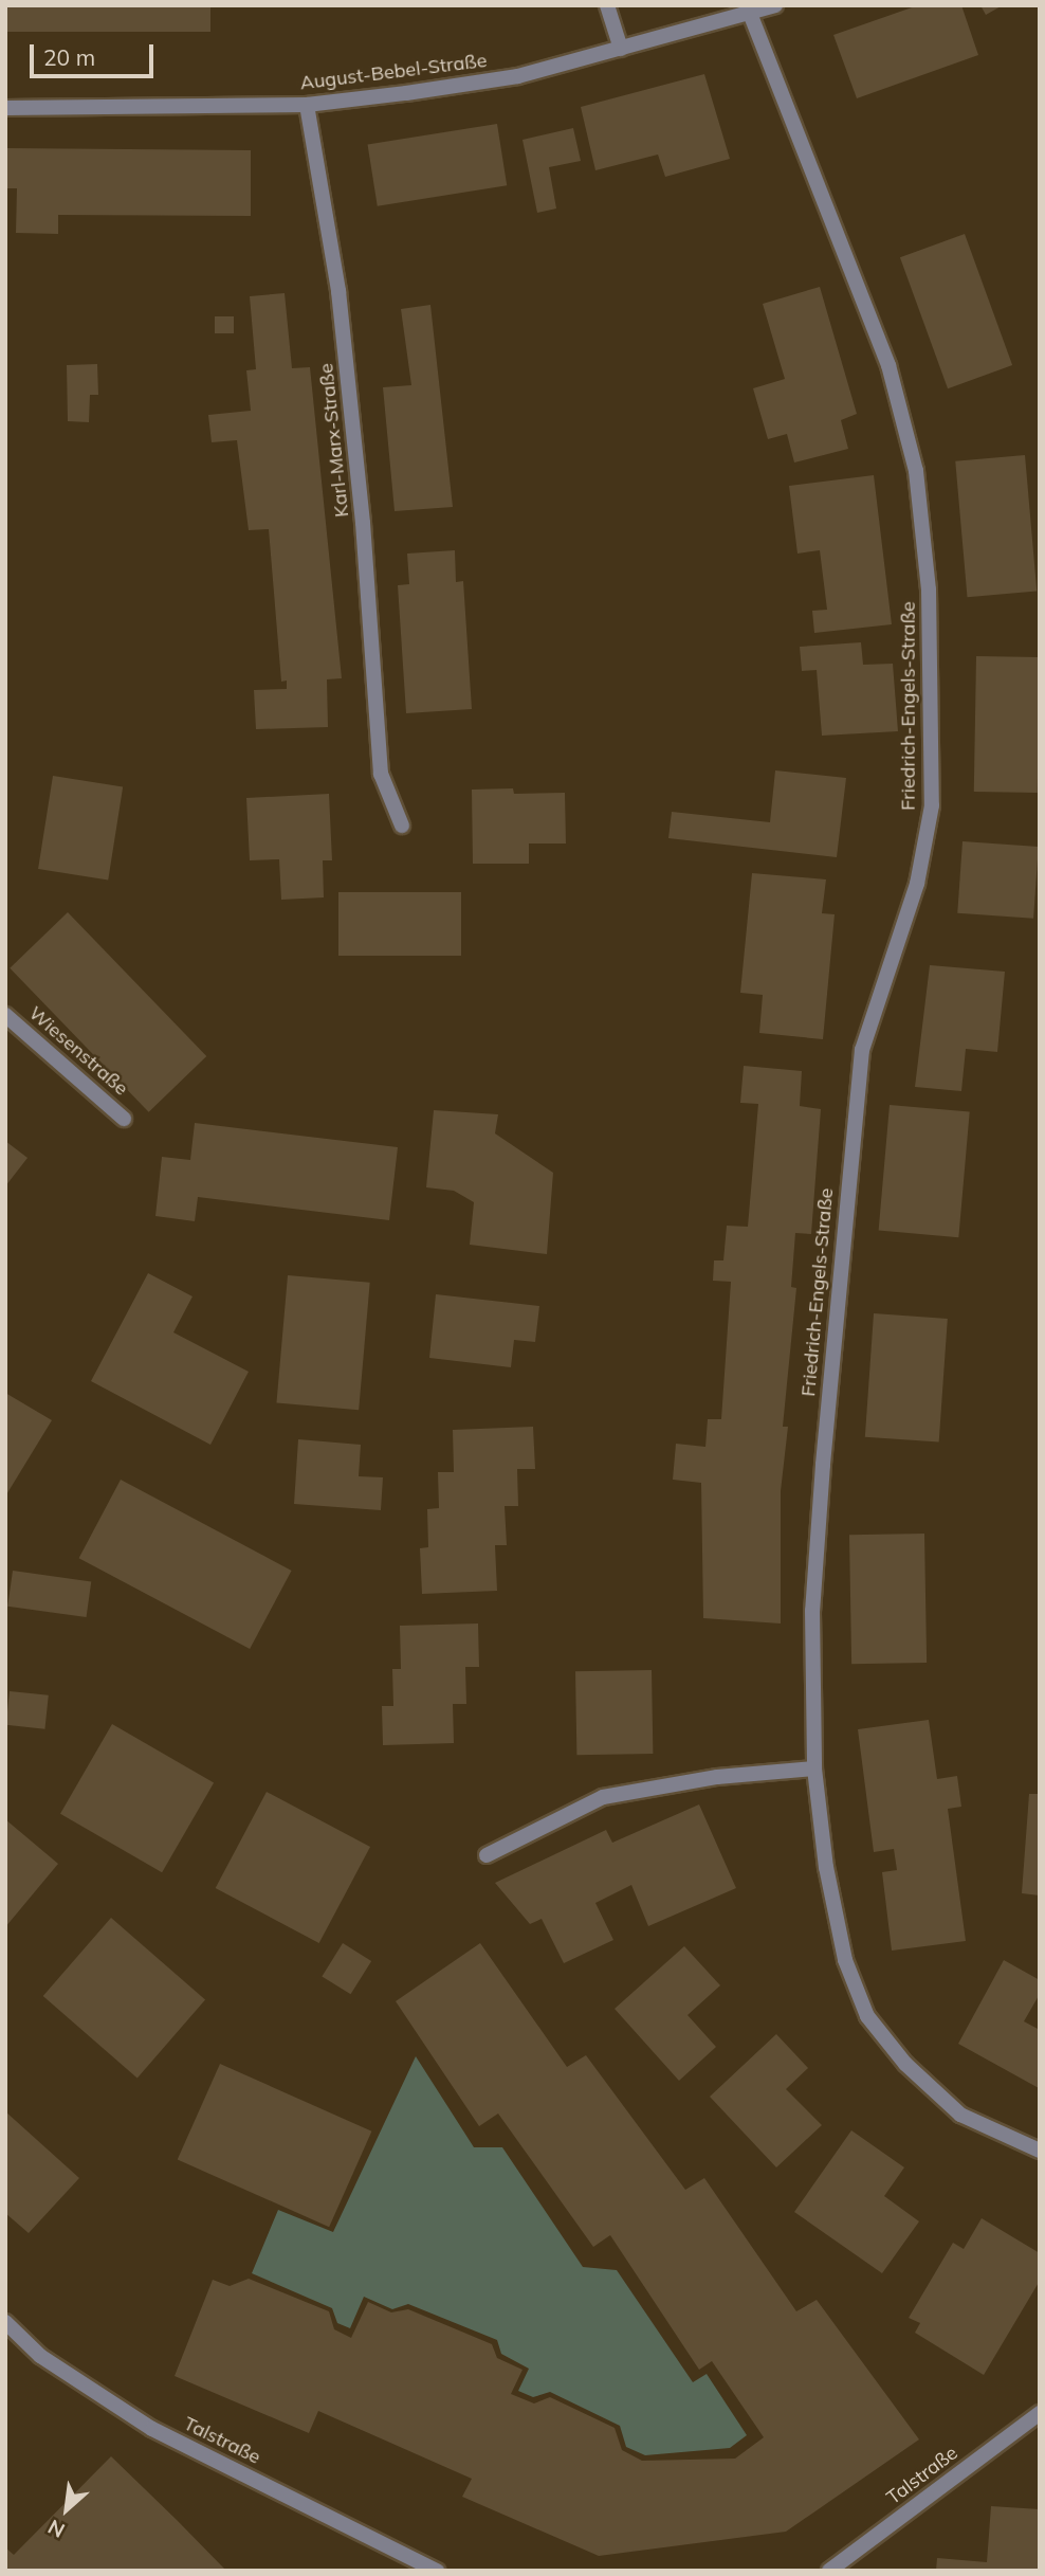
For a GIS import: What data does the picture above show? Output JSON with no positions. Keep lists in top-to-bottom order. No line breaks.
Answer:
{"streets":{"street":["August-Bebel-Straße","Karl-Marx-Straße","Friedrich-Engels-Straße","Wiesenstraße","Talstraße"]},"crossings":[["August-Bebel-Straße","Karl-Marx-Straße"],["August-Bebel-Straße","Friedrich-Engels-Straße"]],"scale_bar":"20 m","north":"bottom left"}
